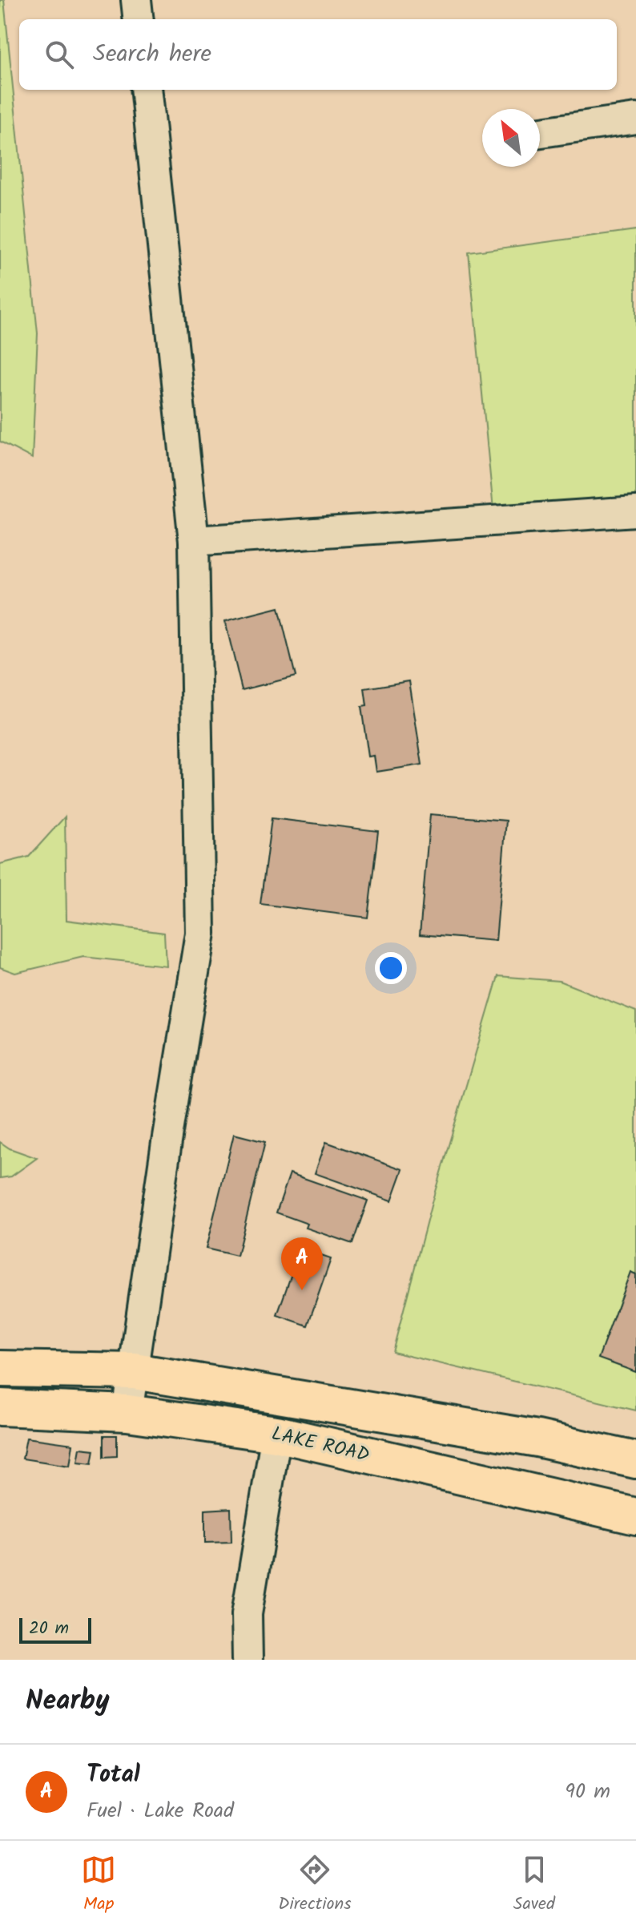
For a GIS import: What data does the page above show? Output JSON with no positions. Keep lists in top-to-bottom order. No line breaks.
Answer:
{"streets":{"main road":["LAKE ROAD"]},"scale_bar":"20 m","north":"top left","page":{"search":"Search here","pins":"A","scale":"20 m","heading":"Nearby","list":[{"mark":"A","name":"Total","note":"Fuel · Lake Road","value":"90 m"}],"nav":["Map","Directions","Saved"]}}
